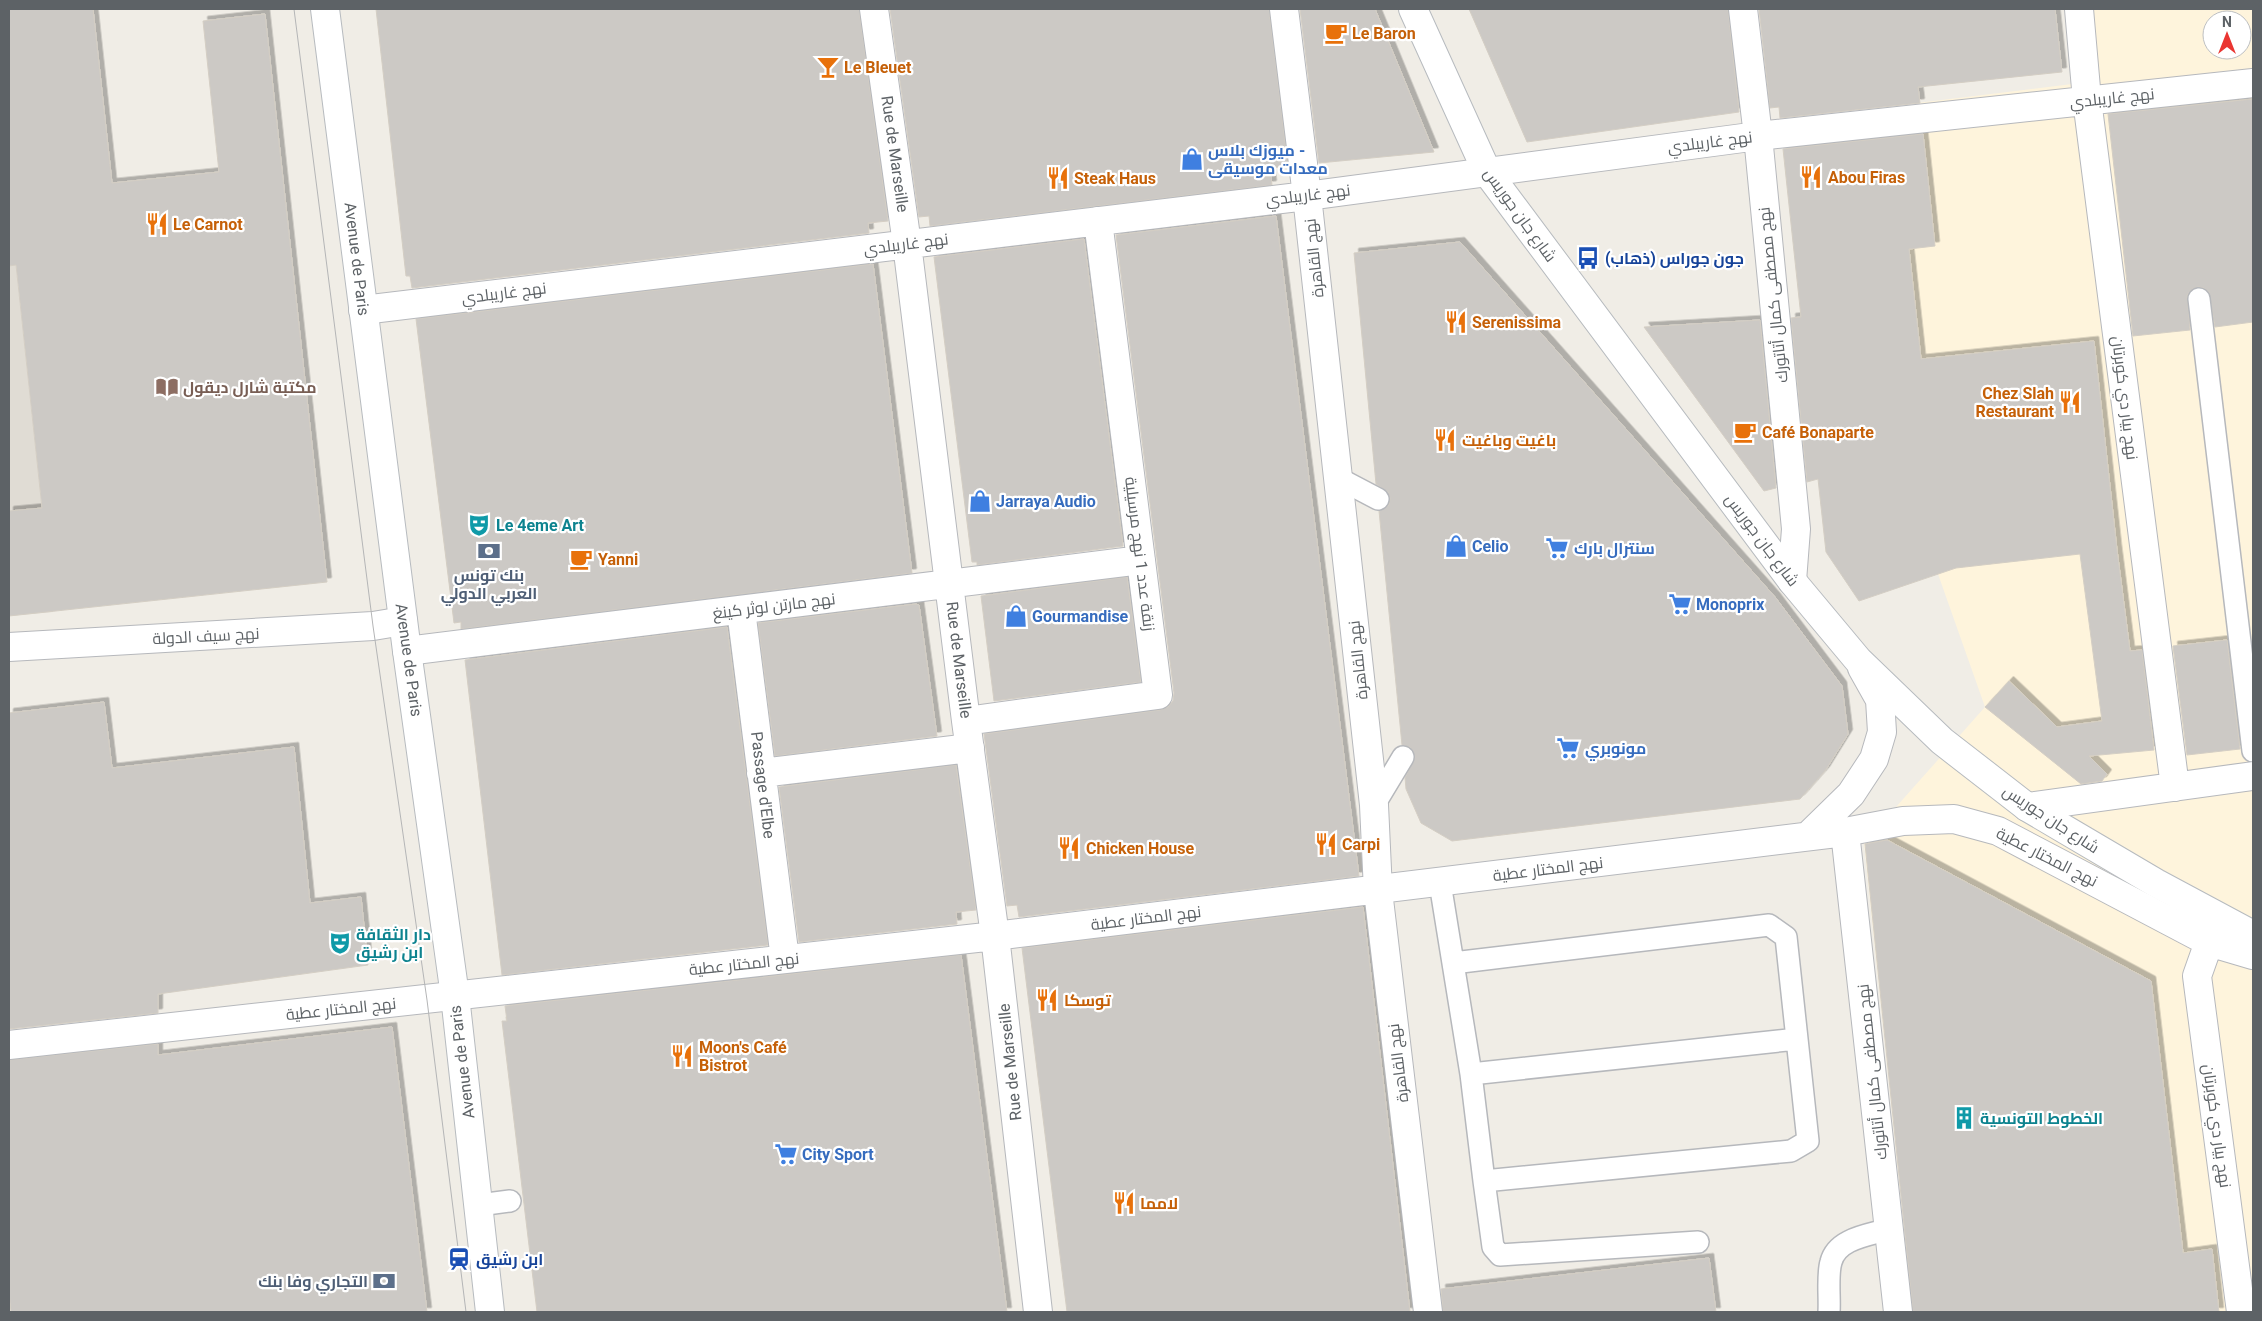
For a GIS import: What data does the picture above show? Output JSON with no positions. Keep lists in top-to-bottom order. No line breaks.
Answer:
{"streets":{"street":["نهج غاريبلدي","Rue de Marseille","شارع جان جوريس","نهج القاهرة","Avenue de Paris","نهج مصطفى كمال أتاتورك","نهج بيار دي كوبرتان","زنقة عدد 1 نهج مرسيلية","نهج مارتن لوثر كينغ","نهج سيف الدولة","Passage d'Elbe","نهج المختار عطية"]},"crossings":[["نهج غاريبلدي","Rue de Marseille"],["نهج غاريبلدي","شارع جان جوريس"],["نهج غاريبلدي","نهج القاهرة"],["نهج غاريبلدي","Avenue de Paris"],["نهج غاريبلدي","نهج مصطفى كمال أتاتورك"],["نهج غاريبلدي","نهج بيار دي كوبرتان"],["نهج غاريبلدي","زنقة عدد 1 نهج مرسيلية"],["Rue de Marseille","زنقة عدد 1 نهج مرسيلية"],["Rue de Marseille","نهج مارتن لوثر كينغ"],["Rue de Marseille","نهج المختار عطية"],["شارع جان جوريس","نهج مصطفى كمال أتاتورك"],["نهج القاهرة","نهج المختار عطية"],["Avenue de Paris","نهج مارتن لوثر كينغ"],["Avenue de Paris","نهج سيف الدولة"],["Avenue de Paris","نهج المختار عطية"],["نهج مصطفى كمال أتاتورك","نهج المختار عطية"],["نهج بيار دي كوبرتان","نهج المختار عطية"],["زنقة عدد 1 نهج مرسيلية","نهج مارتن لوثر كينغ"],["نهج مارتن لوثر كينغ","Passage d'Elbe"],["Passage d'Elbe","نهج المختار عطية"]],"places":{"cafe":["Le Baron","Café Bonaparte","Yanni"],"bar":["Le Bleuet"],"shop":["ميوزك بلاس - معدات موسيقى","Jarraya Audio","Celio","Gourmandise"],"restaurant":["Abou Firas","Steak Haus","Le Carnot","Serenissima","Chez Slah Restaurant","باغيت وباغيت","Carpi","Chicken House","توسكا","Moon's Café Bistrot","لامما"],"bus stop":["جون جوراس (ذهاب)"],"library":["مكتبة شارل ديقول"],"theatre":["Le 4eme Art","دار الثقافة ابن رشيق"],"supermarket":["سنترال بارك","Monoprix","مونوبري","City Sport"],"bank":["بنك تونس العربي الدولي","التجاري وفا بنك"],"building":["الخطوط التونسية"],"station":["ابن رشيق"]},"north":"top"}
